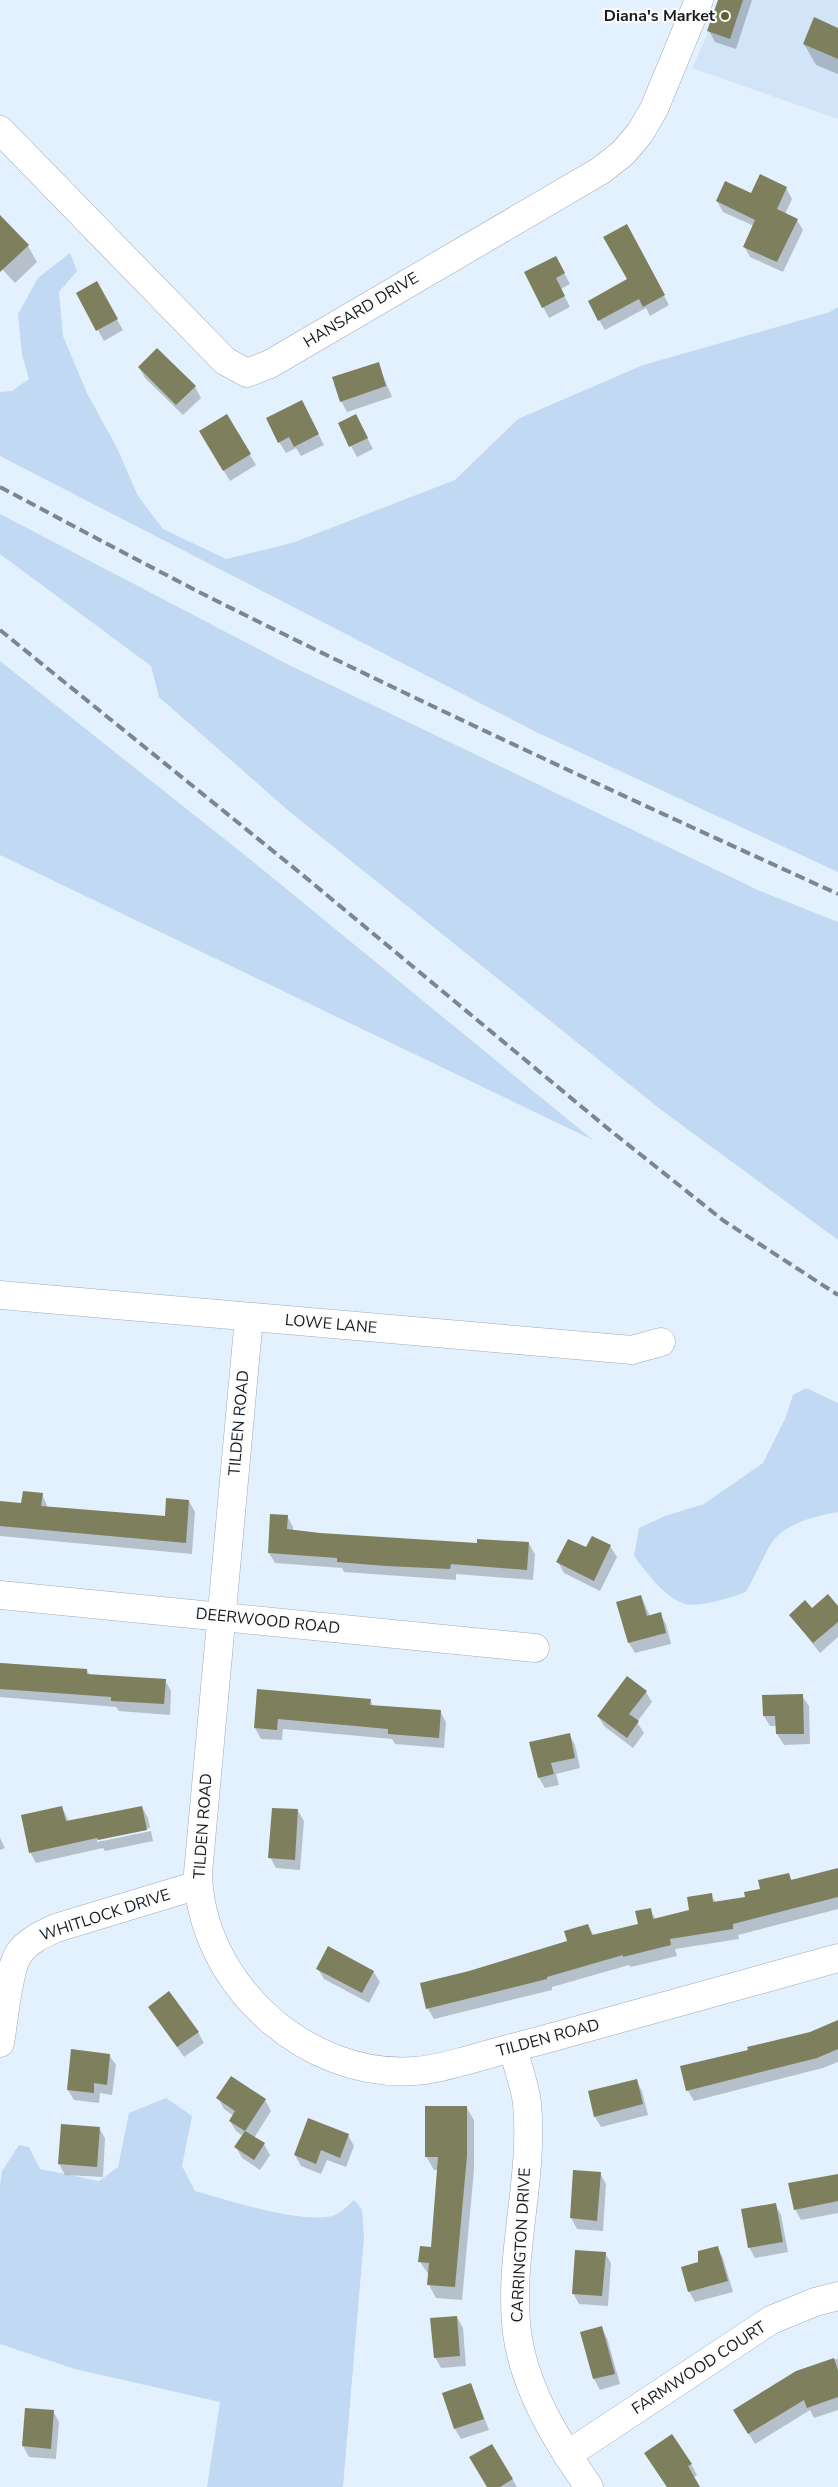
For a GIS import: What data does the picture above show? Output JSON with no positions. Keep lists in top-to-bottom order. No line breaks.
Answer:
{"streets":{"street":["HANSARD DRIVE","LOWE LANE","TILDEN ROAD","DEERWOOD ROAD","WHITLOCK DRIVE","CARRINGTON DRIVE","FARMWOOD COURT"]},"crossings":[["LOWE LANE","TILDEN ROAD"],["TILDEN ROAD","DEERWOOD ROAD"],["TILDEN ROAD","WHITLOCK DRIVE"],["TILDEN ROAD","CARRINGTON DRIVE"],["CARRINGTON DRIVE","FARMWOOD COURT"]],"places":["Diana's Market"]}
